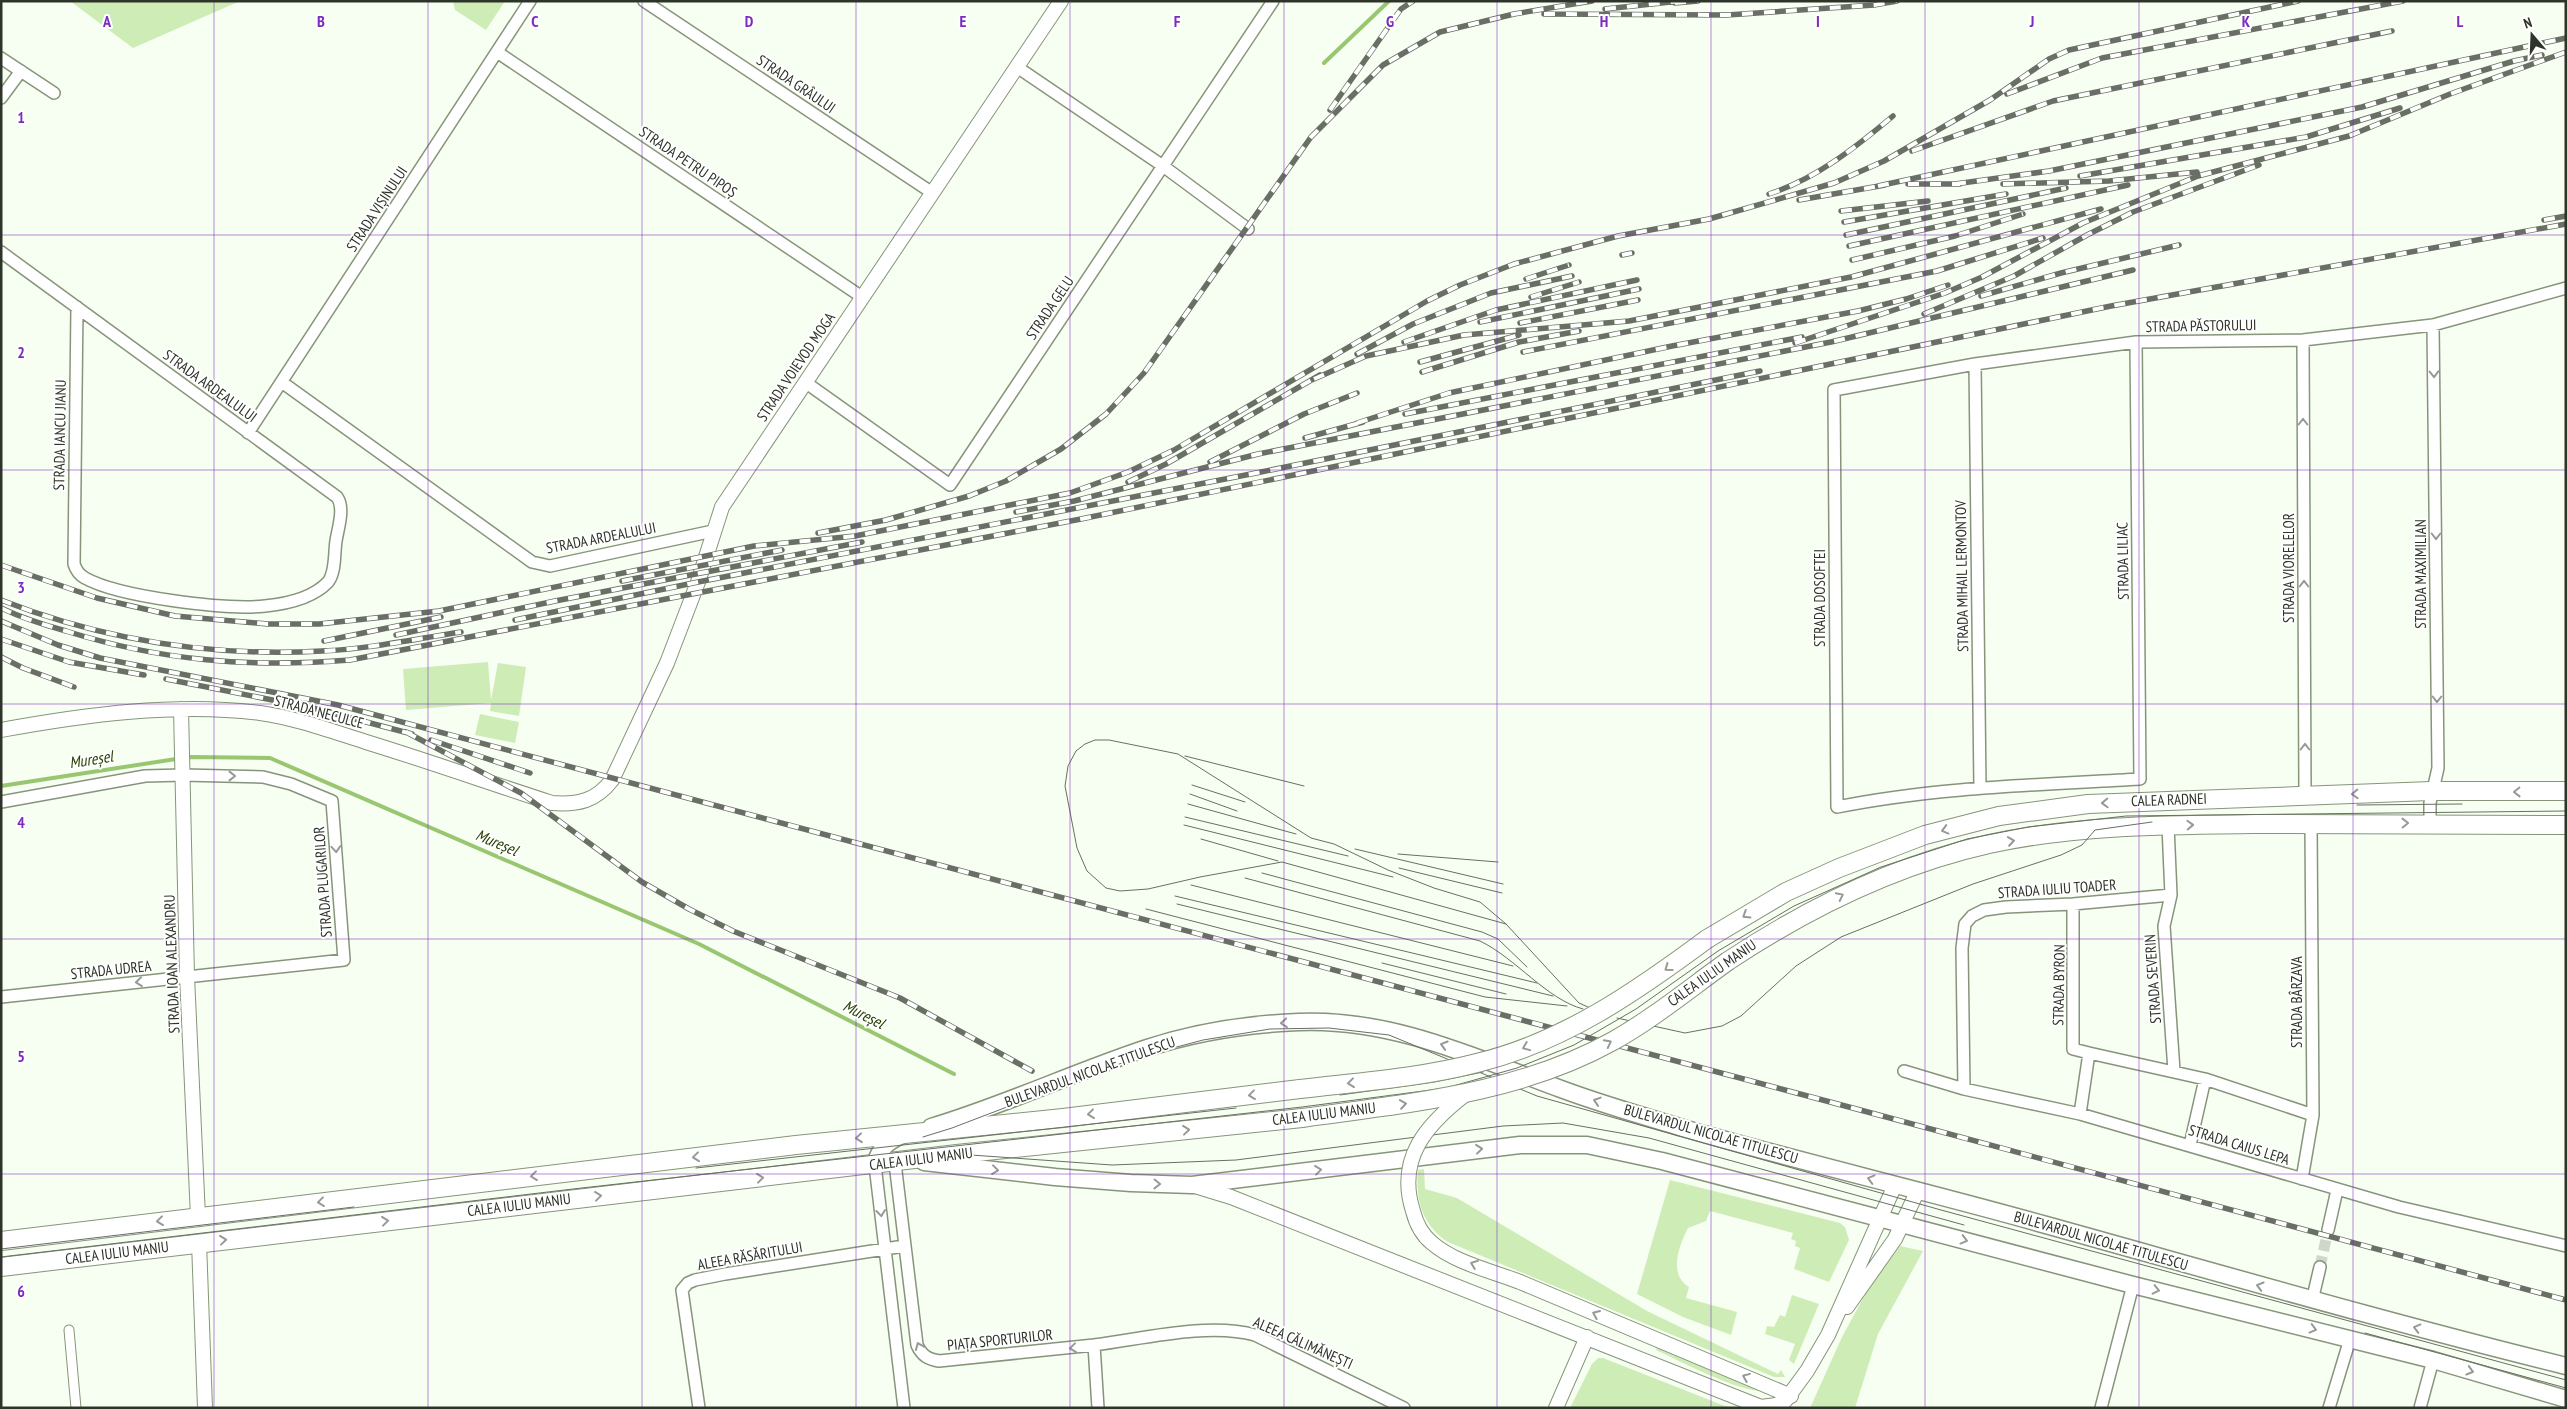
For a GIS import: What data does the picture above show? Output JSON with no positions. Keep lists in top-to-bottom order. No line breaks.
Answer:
{"streets":{"main road":["CALEA RADNEI","CALEA IULIU MANIU","BULEVARDUL NICOLAE TITULESCU"],"street":["STRADA GRÂULUI","STRADA PETRU PIPOȘ","STRADA VIȘINULUI","STRADA GELU","STRADA PĂSTORULUI","STRADA VOIEVOD MOGA","STRADA ARDEALULUI","STRADA IANCU JIANU","STRADA LILIAC","STRADA VIORELELOR","STRADA MAXIMILIAN","STRADA MIHAIL LERMONTOV","STRADA DOSOFTEI","STRADA NECULCE","STRADA PLUGARILOR","STRADA IULIU TOADER","STRADA IOAN ALEXANDRU","STRADA UDREA","STRADA SEVERIN","STRADA BYRON","STRADA BÂRZAVA","STRADA CAIUS LEPA","ALEEA RĂSĂRITULUI","PIAȚA SPORTURILOR","ALEEA CĂLIMĂNEȘTI"]},"crossings":[["STRADA GRÂULUI","STRADA VOIEVOD MOGA"],["STRADA PETRU PIPOȘ","STRADA VIȘINULUI"],["STRADA PETRU PIPOȘ","STRADA VOIEVOD MOGA"],["STRADA VIȘINULUI","STRADA ARDEALULUI"],["STRADA GELU","STRADA VOIEVOD MOGA"],["STRADA PĂSTORULUI","STRADA LILIAC"],["STRADA PĂSTORULUI","STRADA VIORELELOR"],["STRADA PĂSTORULUI","STRADA MAXIMILIAN"],["STRADA PĂSTORULUI","STRADA MIHAIL LERMONTOV"],["STRADA PĂSTORULUI","STRADA DOSOFTEI"],["STRADA VOIEVOD MOGA","STRADA ARDEALULUI"],["STRADA VOIEVOD MOGA","STRADA NECULCE"],["STRADA ARDEALULUI","STRADA IANCU JIANU"],["STRADA LILIAC","STRADA MIHAIL LERMONTOV"],["STRADA LILIAC","STRADA DOSOFTEI"],["STRADA VIORELELOR","CALEA RADNEI"],["STRADA MAXIMILIAN","CALEA RADNEI"],["STRADA MIHAIL LERMONTOV","STRADA DOSOFTEI"],["STRADA NECULCE","STRADA IOAN ALEXANDRU"],["CALEA RADNEI","CALEA IULIU MANIU"],["CALEA RADNEI","STRADA SEVERIN"],["CALEA RADNEI","STRADA BÂRZAVA"],["STRADA PLUGARILOR","STRADA IOAN ALEXANDRU"],["STRADA PLUGARILOR","STRADA UDREA"],["STRADA IULIU TOADER","STRADA SEVERIN"],["STRADA IULIU TOADER","STRADA BYRON"],["STRADA IULIU TOADER","STRADA CAIUS LEPA"],["STRADA IOAN ALEXANDRU","STRADA UDREA"],["STRADA IOAN ALEXANDRU","CALEA IULIU MANIU"],["CALEA IULIU MANIU","BULEVARDUL NICOLAE TITULESCU"],["CALEA IULIU MANIU","PIAȚA SPORTURILOR"],["STRADA BÂRZAVA","STRADA CAIUS LEPA"],["BULEVARDUL NICOLAE TITULESCU","PIAȚA SPORTURILOR"],["PIAȚA SPORTURILOR","ALEEA CĂLIMĂNEȘTI"]],"one_way":["STRADA VIORELELOR","STRADA MAXIMILIAN","STRADA UDREA"],"water":["Mureșel"],"north":"top","grid":{"columns":["A","B","C","D","E","F","G","H","I","J","K","L"],"rows":["1","2","3","4","5","6"]}}
